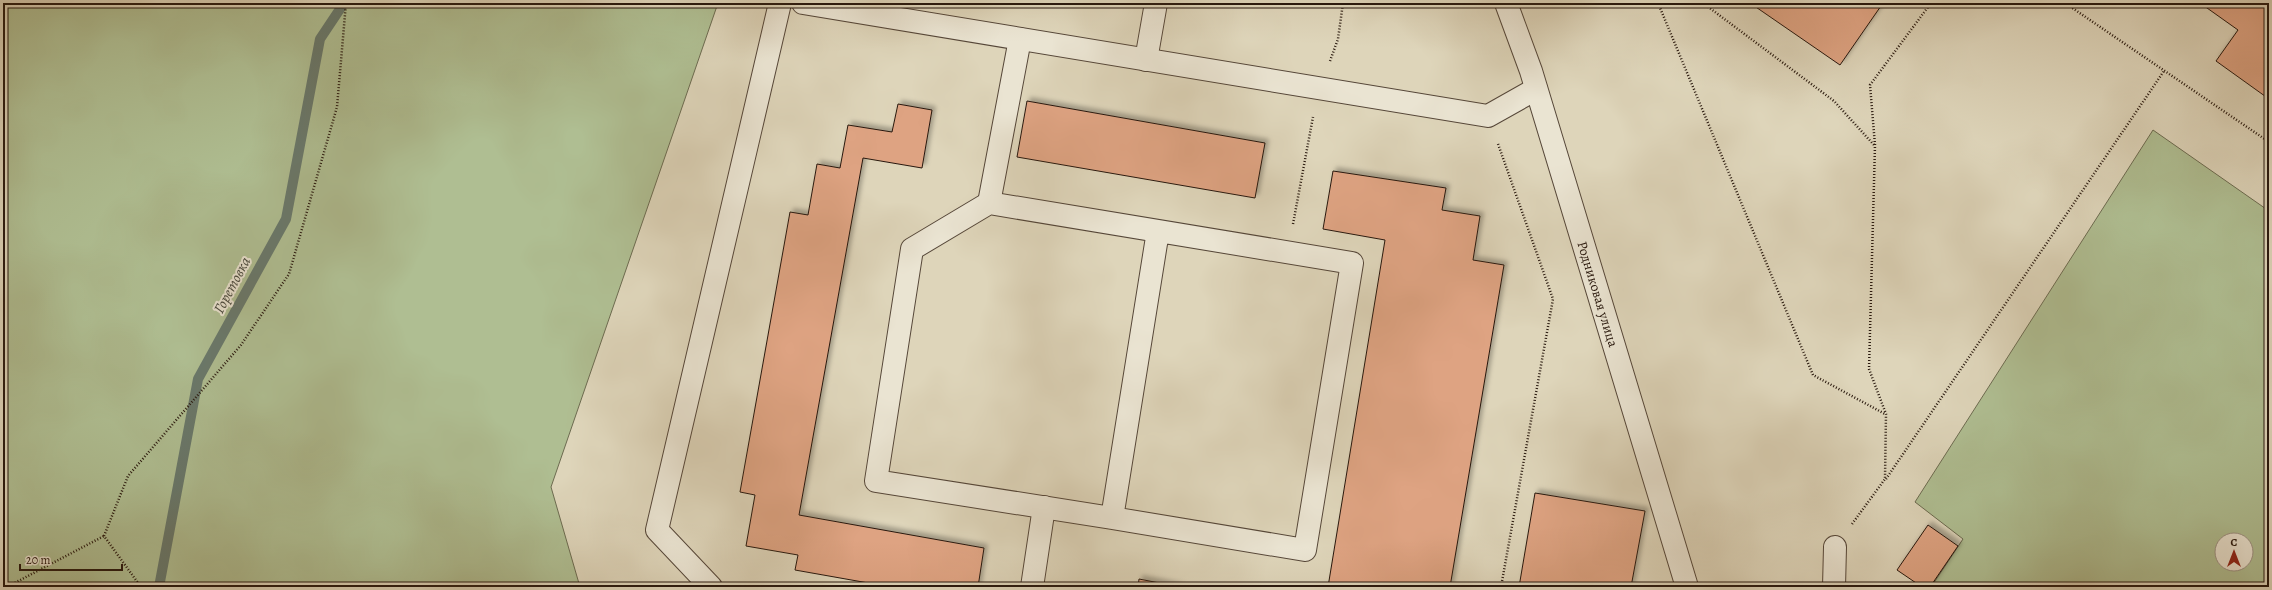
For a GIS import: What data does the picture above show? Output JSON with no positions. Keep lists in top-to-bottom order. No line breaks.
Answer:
{"streets":{"street":["Родниковая улица"]},"water":["Горетовка"],"scale_bar":"20 m","north":"top"}
